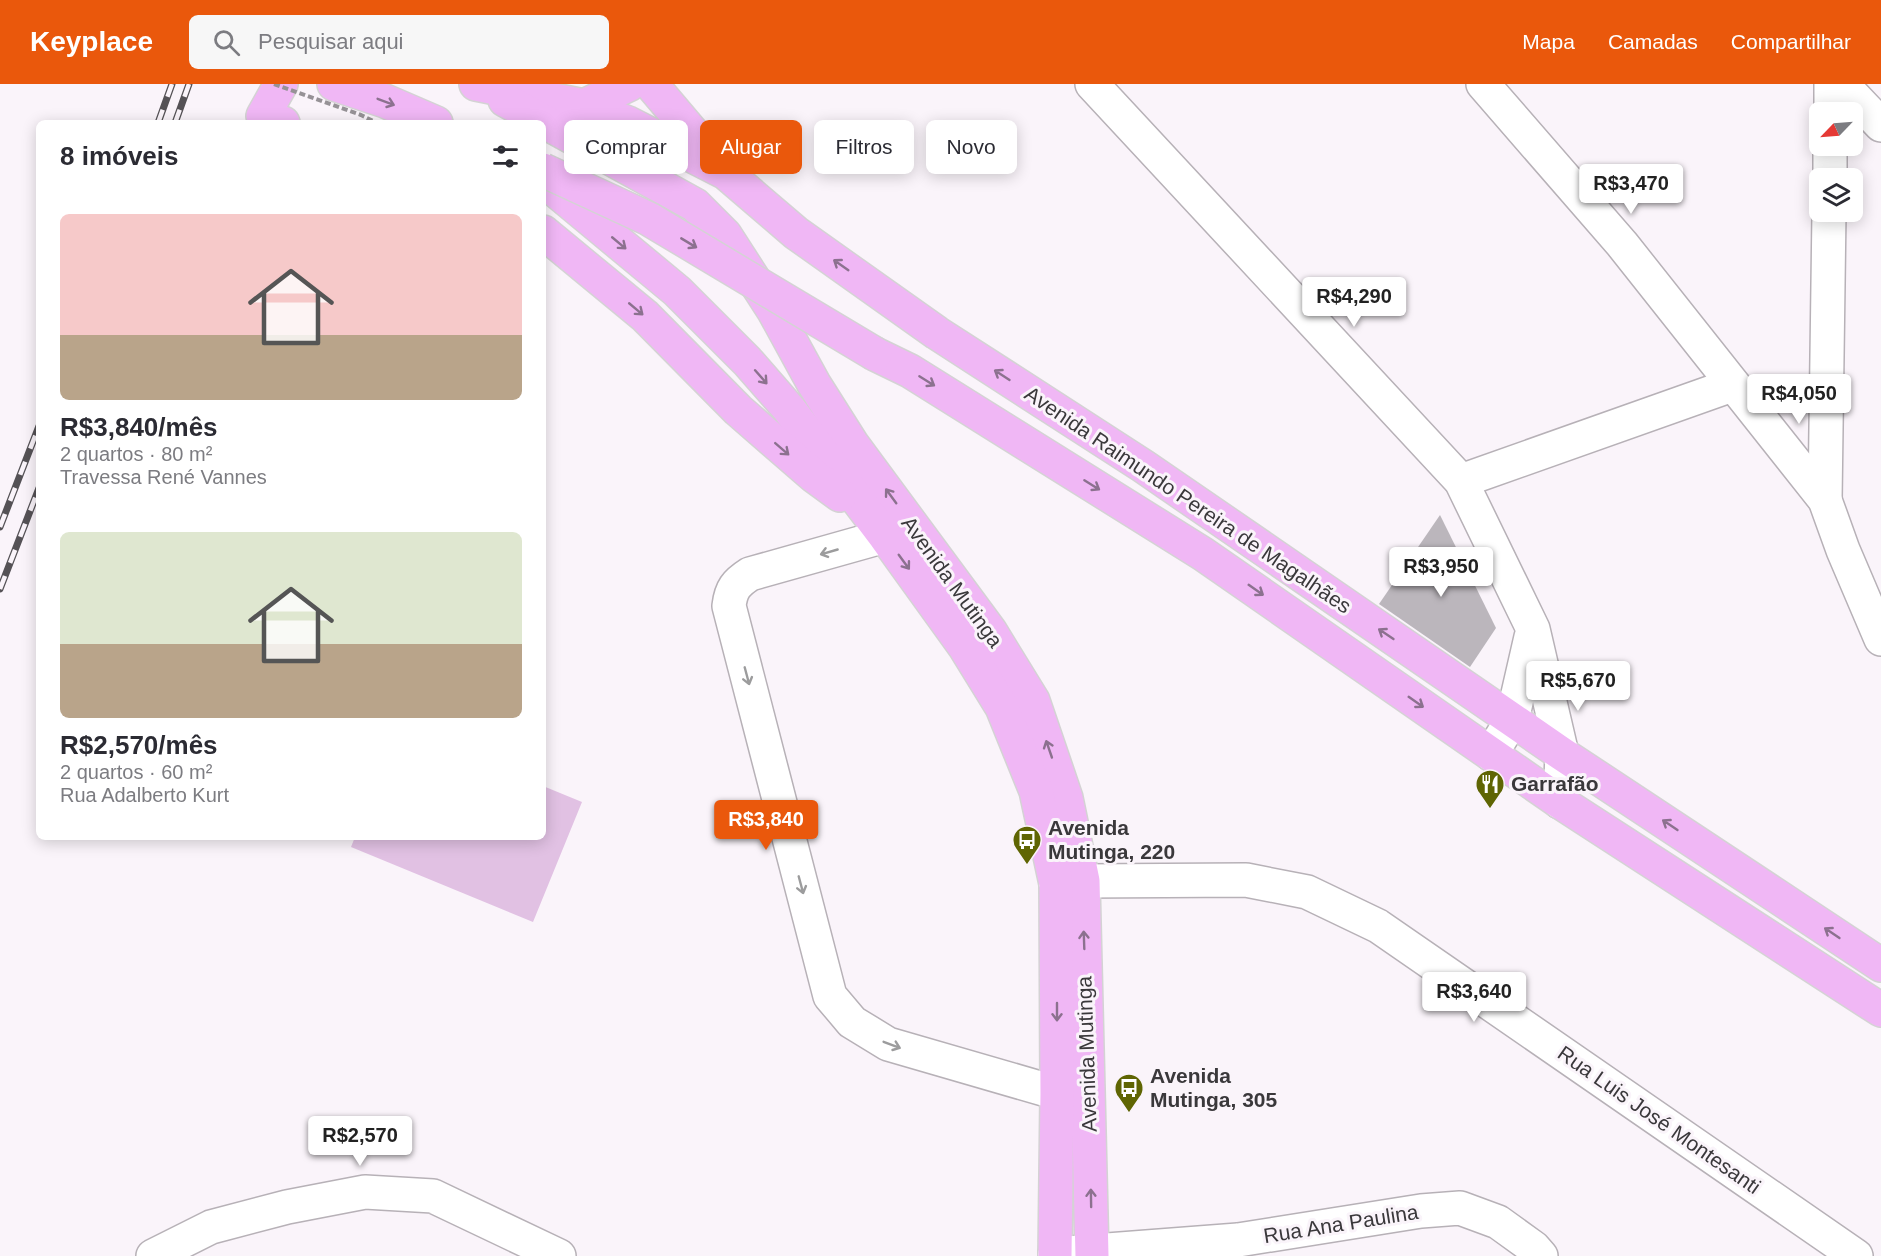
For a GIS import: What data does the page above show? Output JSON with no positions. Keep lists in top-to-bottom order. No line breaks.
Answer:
{"streets":{"main road":["Avenida Raimundo Pereira de Magalhães","Avenida Mutinga"],"street":["Rua Luis José Montesanti","Rua Ana Paulina"]},"crossings":[["Avenida Raimundo Pereira de Magalhães","Avenida Mutinga"],["Avenida Mutinga","Rua Luis José Montesanti"],["Avenida Mutinga","Rua Ana Paulina"]],"places":{"restaurant":["Garrafão"],"bus stop":["Avenida Mutinga, 220","Avenida Mutinga, 305"]},"north":"bottom left","page":{"header":"Keyplace","search":"Pesquisar aqui","nav":["Mapa","Camadas","Compartilhar"],"chip":["Comprar","Alugar","Filtros","Novo"],"heading":"8 imóveis","price":["R$3,470","R$4,290","R$4,050","R$3,950","R$5,670","R$3,840","R$3,640","R$2,570"],"list":[{"name":"R$3,840/mês","note":"2 quartos · 80 m² · Travessa René Vannes"},{"name":"R$2,570/mês","note":"2 quartos · 60 m² · Rua Adalberto Kurt"}]}}
